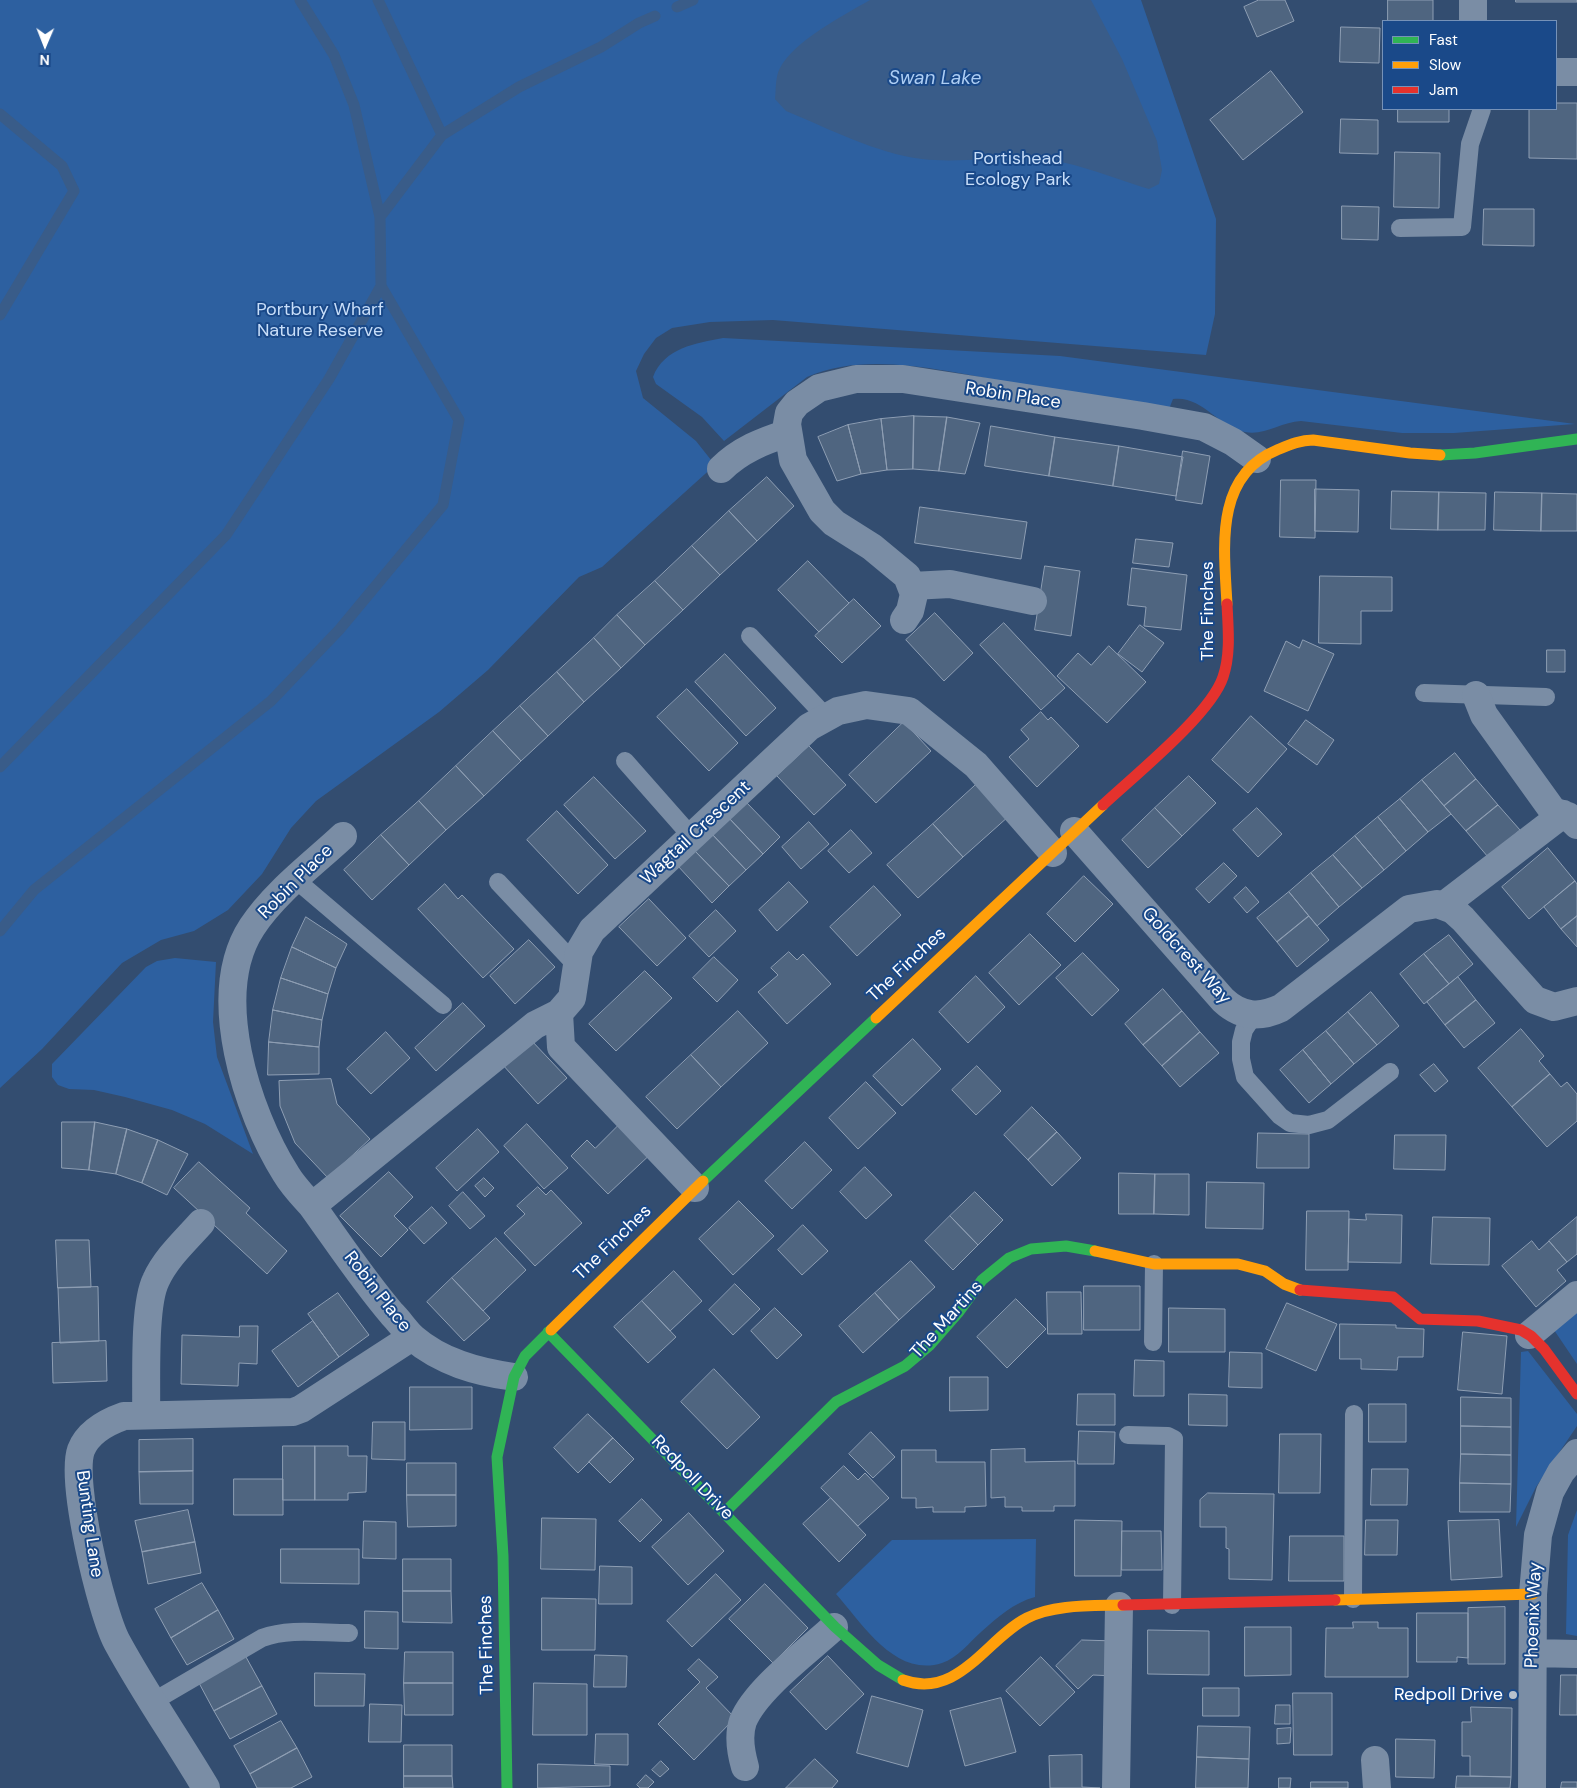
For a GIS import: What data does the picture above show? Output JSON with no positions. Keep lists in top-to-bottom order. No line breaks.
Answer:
{"streets":{"street":["Robin Place","The Finches","Wagtail Crescent","Goldcrest Way","The Martins","Redpoll Drive","Bunting Lane","Phoenix Way"]},"crossings":[["Robin Place","The Finches"],["Robin Place","Bunting Lane"],["The Finches","Wagtail Crescent"],["The Finches","Goldcrest Way"],["The Finches","Redpoll Drive"],["The Martins","Redpoll Drive"],["Redpoll Drive","Phoenix Way"]],"water":["Swan Lake"],"parks":["Portishead Ecology Park","Portbury Wharf Nature Reserve"],"places":["Redpoll Drive"],"legend":["Fast","Slow","Jam"],"north":"bottom"}
